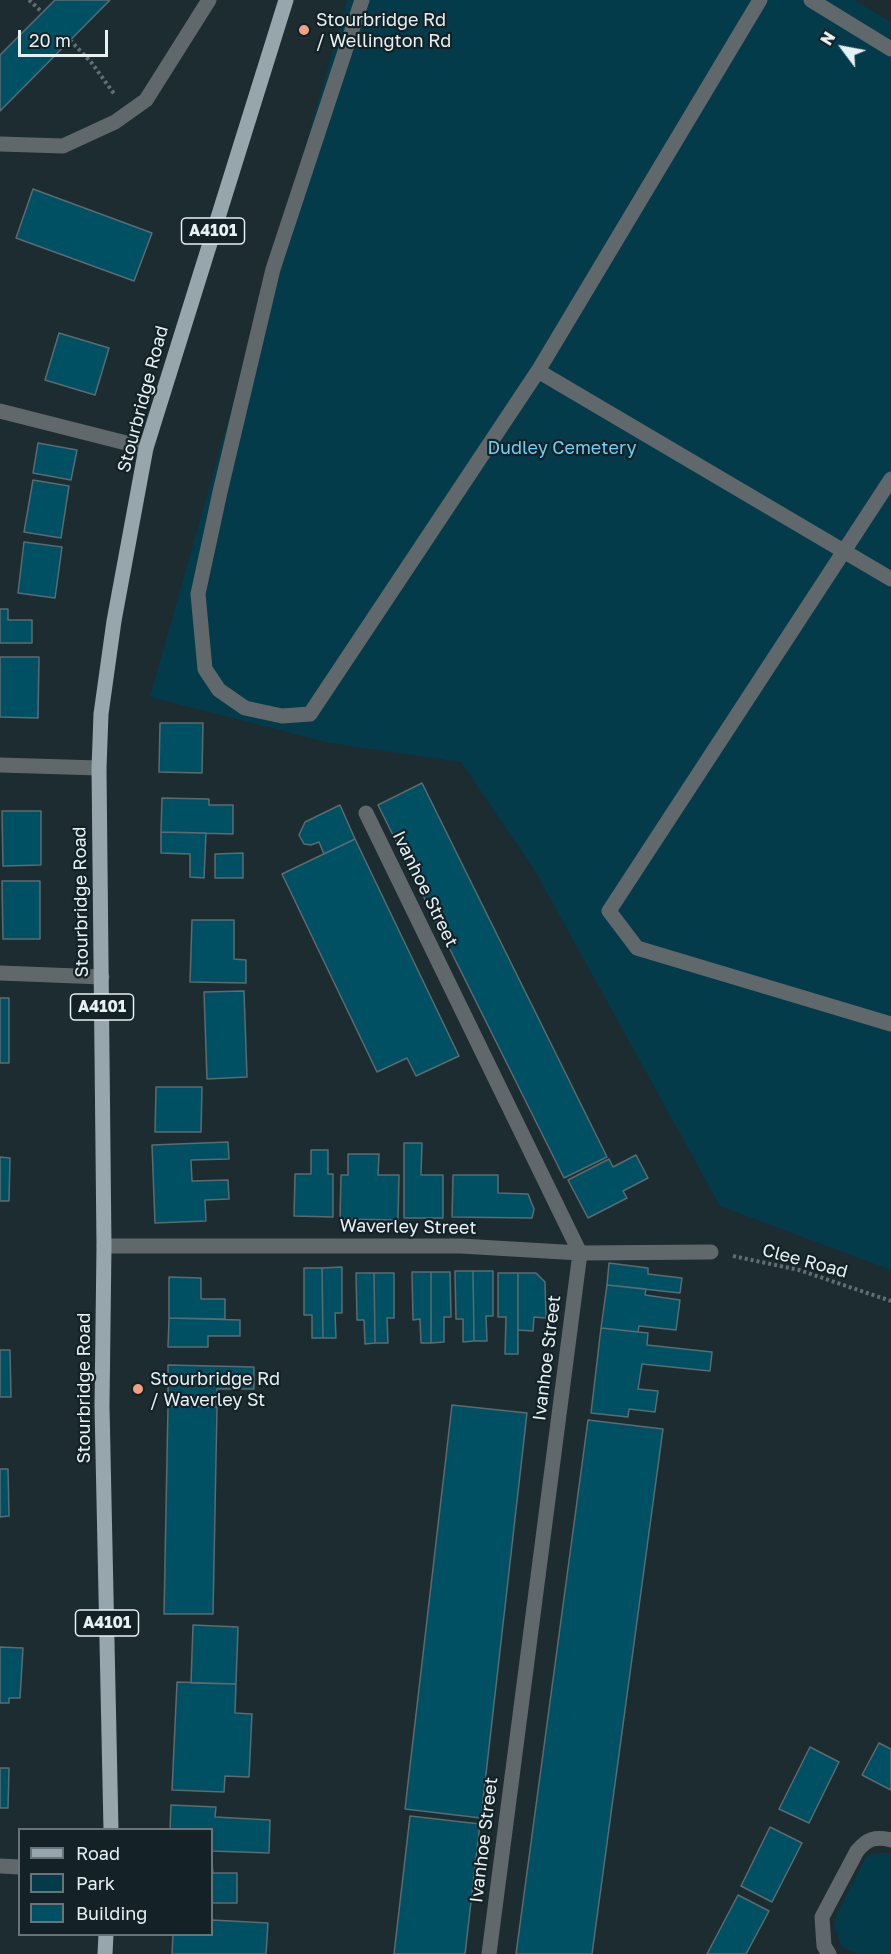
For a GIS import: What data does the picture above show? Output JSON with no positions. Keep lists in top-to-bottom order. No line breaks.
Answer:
{"streets":{"main road":["A4101","Stourbridge Road"],"street":["Ivanhoe Street","Waverley Street"],"path":["Clee Road"]},"crossings":[["Stourbridge Road","Waverley Street"],["Ivanhoe Street","Waverley Street"],["Waverley Street","Clee Road"]],"parks":["Dudley Cemetery"],"places":["Stourbridge Rd / Wellington Rd","Stourbridge Rd / Waverley St"],"legend":["Road","Park","Building"],"scale_bar":"20 m","north":"top left"}
